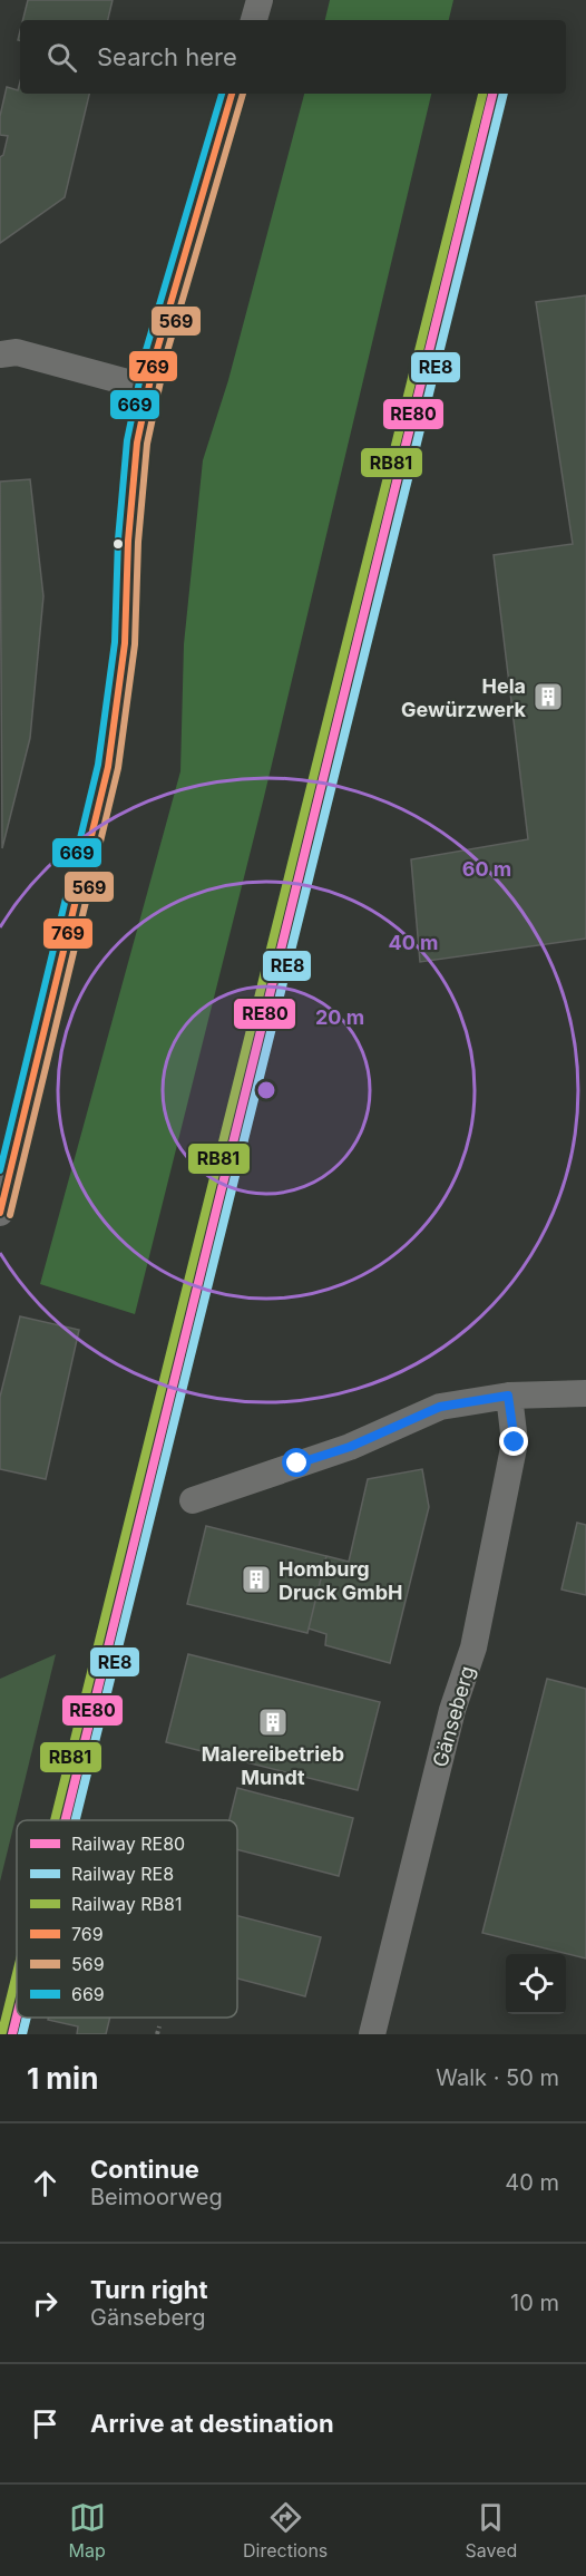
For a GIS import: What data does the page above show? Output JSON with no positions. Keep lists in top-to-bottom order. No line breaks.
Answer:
{"streets":{"street":["Gänseberg"]},"places":{"building":["Hela Gewürzwerk","Homburg Druck GmbH","Malereibetrieb Mundt"]},"lines":["rail line RE80","rail line RE8","rail line RB81","transit line 769","transit line 569","transit line 669"],"legend":["Railway RE80","Railway RE8","Railway RB81","769","569","669"],"page":{"search":"Search here","heading":["1 min","Walk · 50 m"],"list":[["Continue","Beimoorweg","40 m"],["Turn right","Gänseberg","10 m"],"Arrive at destination"],"nav":["Map","Directions","Saved"]},"rings":["60 m","40 m","20 m"]}
